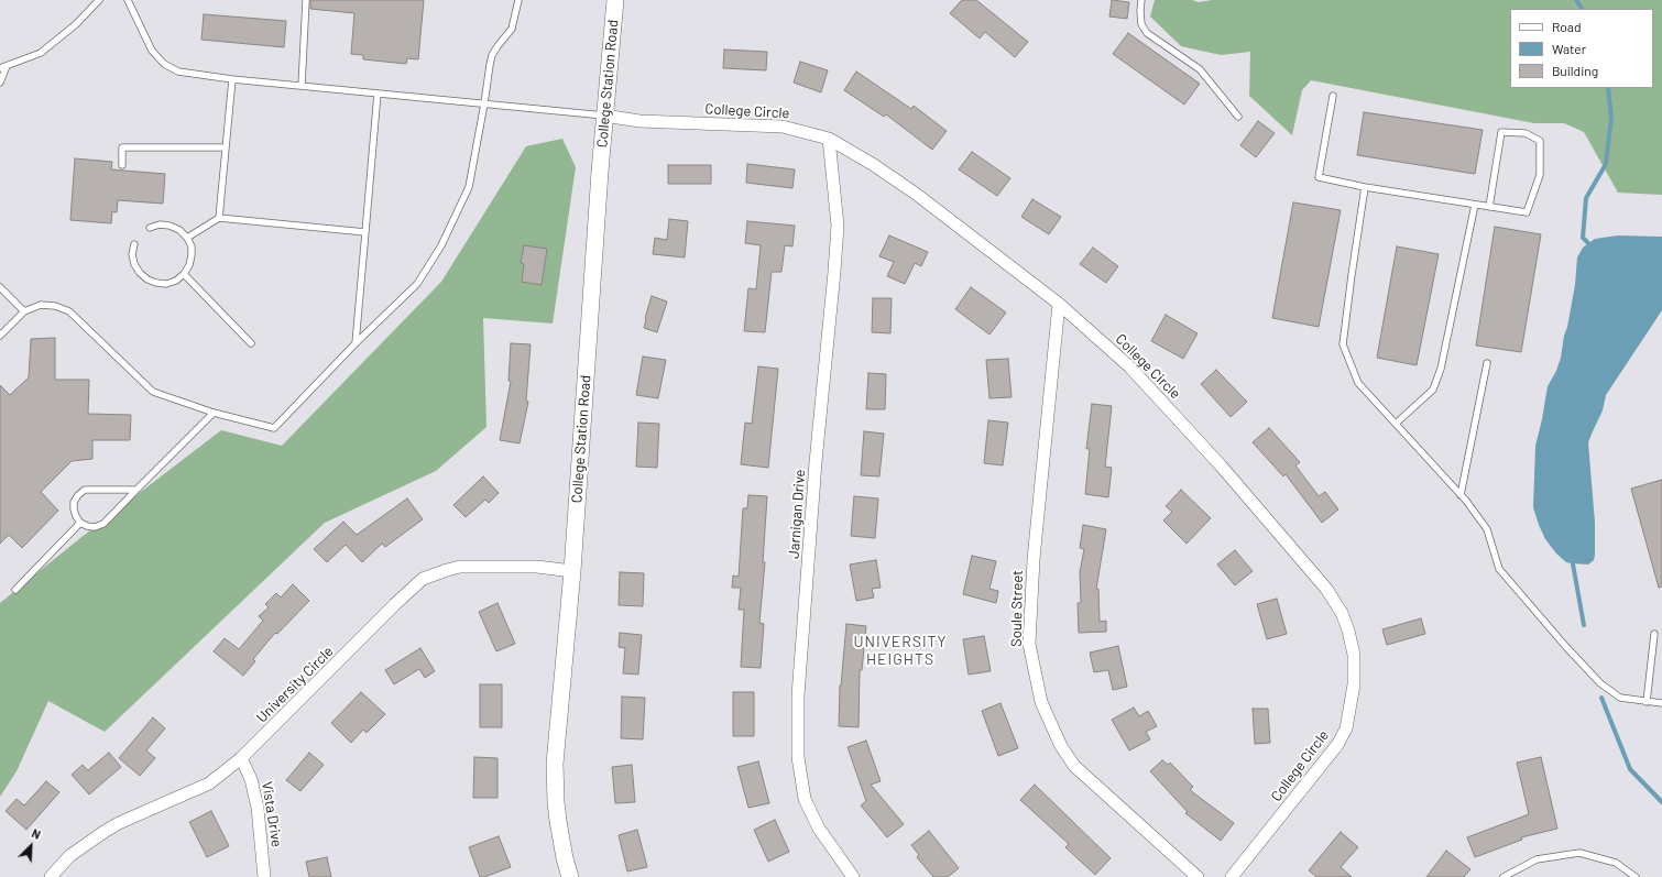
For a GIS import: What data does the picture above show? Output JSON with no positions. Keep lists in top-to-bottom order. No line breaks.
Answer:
{"streets":{"main road":["College Station Road"],"street":["College Circle","Jarnigan Drive","Soule Street","University Circle","Vista Drive"]},"crossings":[["College Station Road","College Circle"],["College Station Road","University Circle"],["College Circle","Jarnigan Drive"],["College Circle","Soule Street"],["University Circle","Vista Drive"]],"districts":["UNIVERSITY HEIGHTS"],"legend":["Road","Water","Building"],"north":"top right"}
